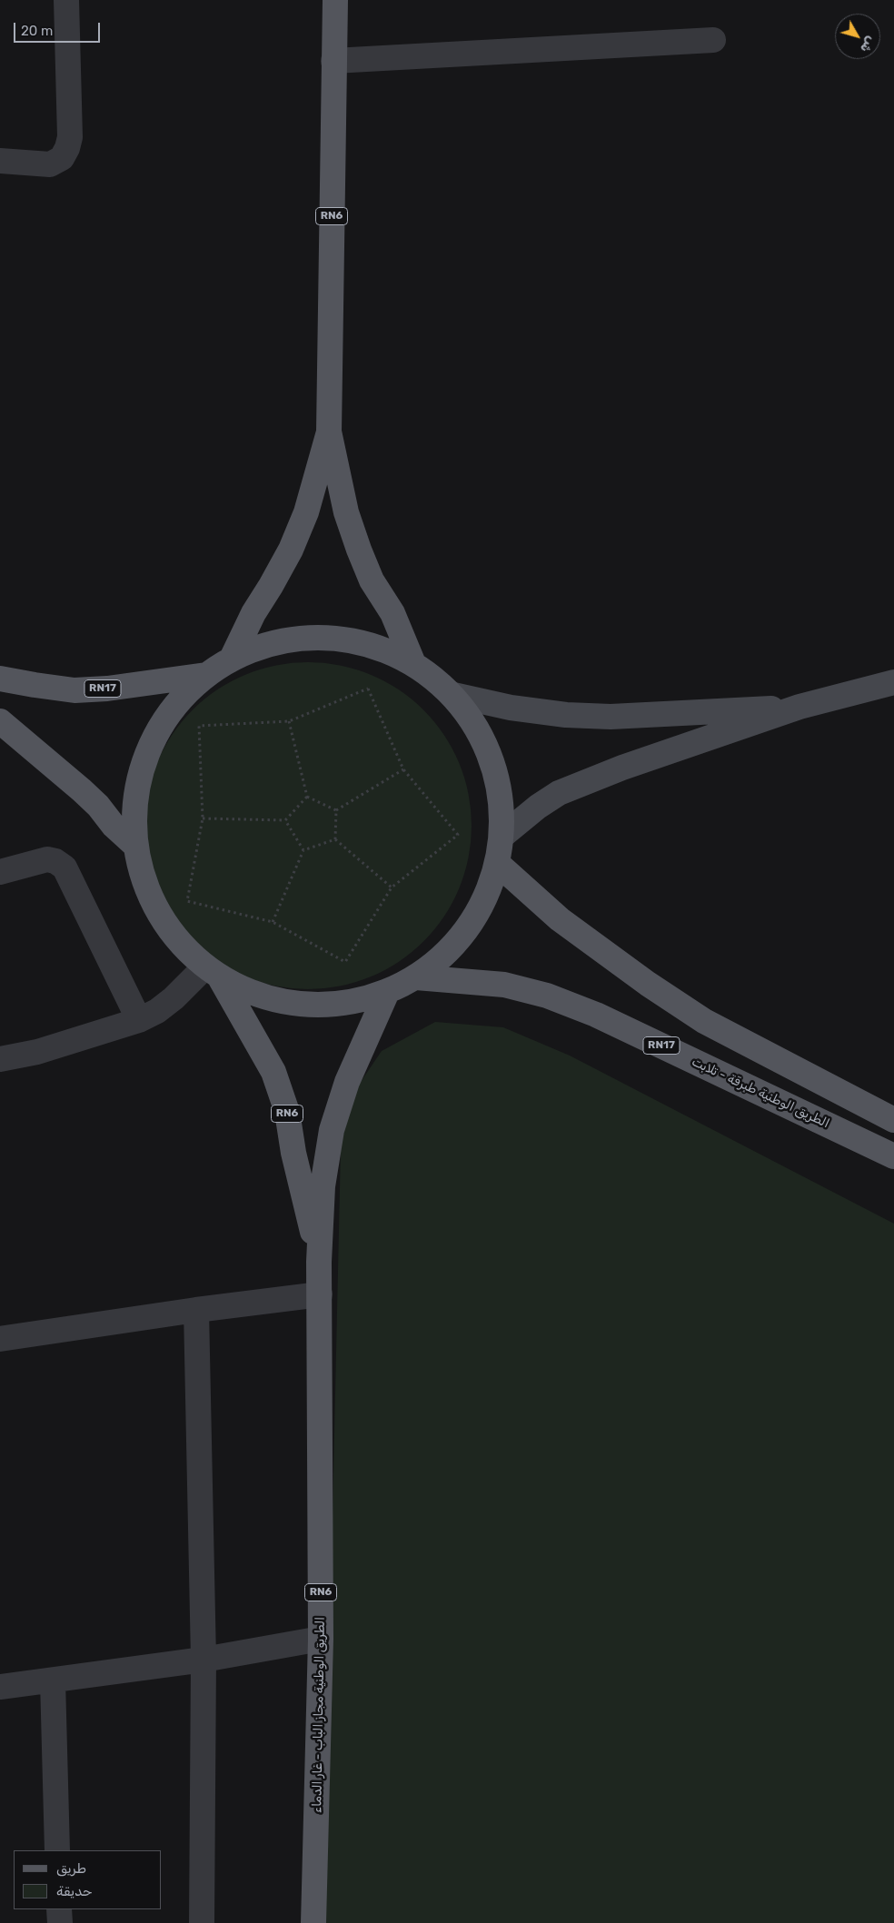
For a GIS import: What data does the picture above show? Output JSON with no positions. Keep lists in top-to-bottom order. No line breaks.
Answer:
{"streets":{"main road":["RN6","RN17","الطريق الوطنية طبرقة - تلابت","الطريق الوطنية مجاز الباب - غار الدماء"]},"legend":["طريق","حديقة"],"scale_bar":"20 m","north":"bottom right"}
